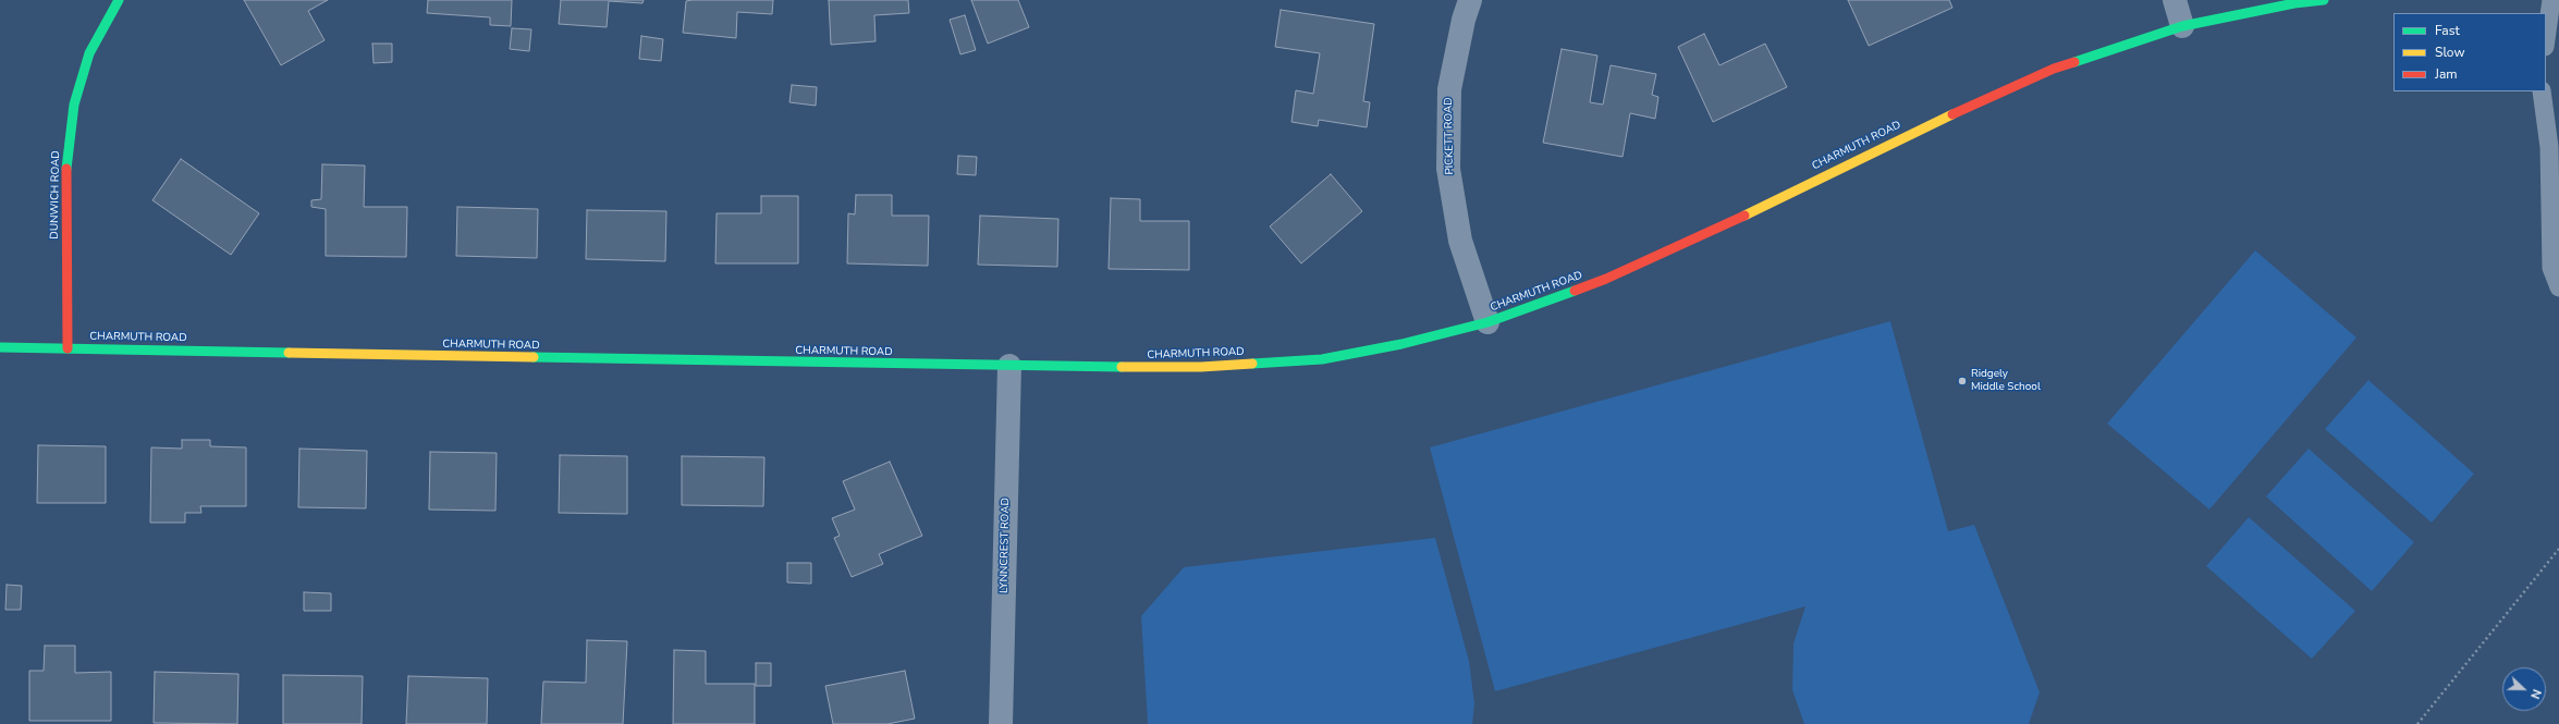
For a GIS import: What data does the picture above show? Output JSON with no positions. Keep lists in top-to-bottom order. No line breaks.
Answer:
{"streets":{"street":["PICKETT ROAD","CHARMUTH ROAD","DUNWICH ROAD","LYNNCREST ROAD"]},"crossings":[["PICKETT ROAD","CHARMUTH ROAD"],["CHARMUTH ROAD","DUNWICH ROAD"],["CHARMUTH ROAD","LYNNCREST ROAD"]],"places":["Ridgely Middle School"],"legend":["Fast","Slow","Jam"],"north":"right"}
